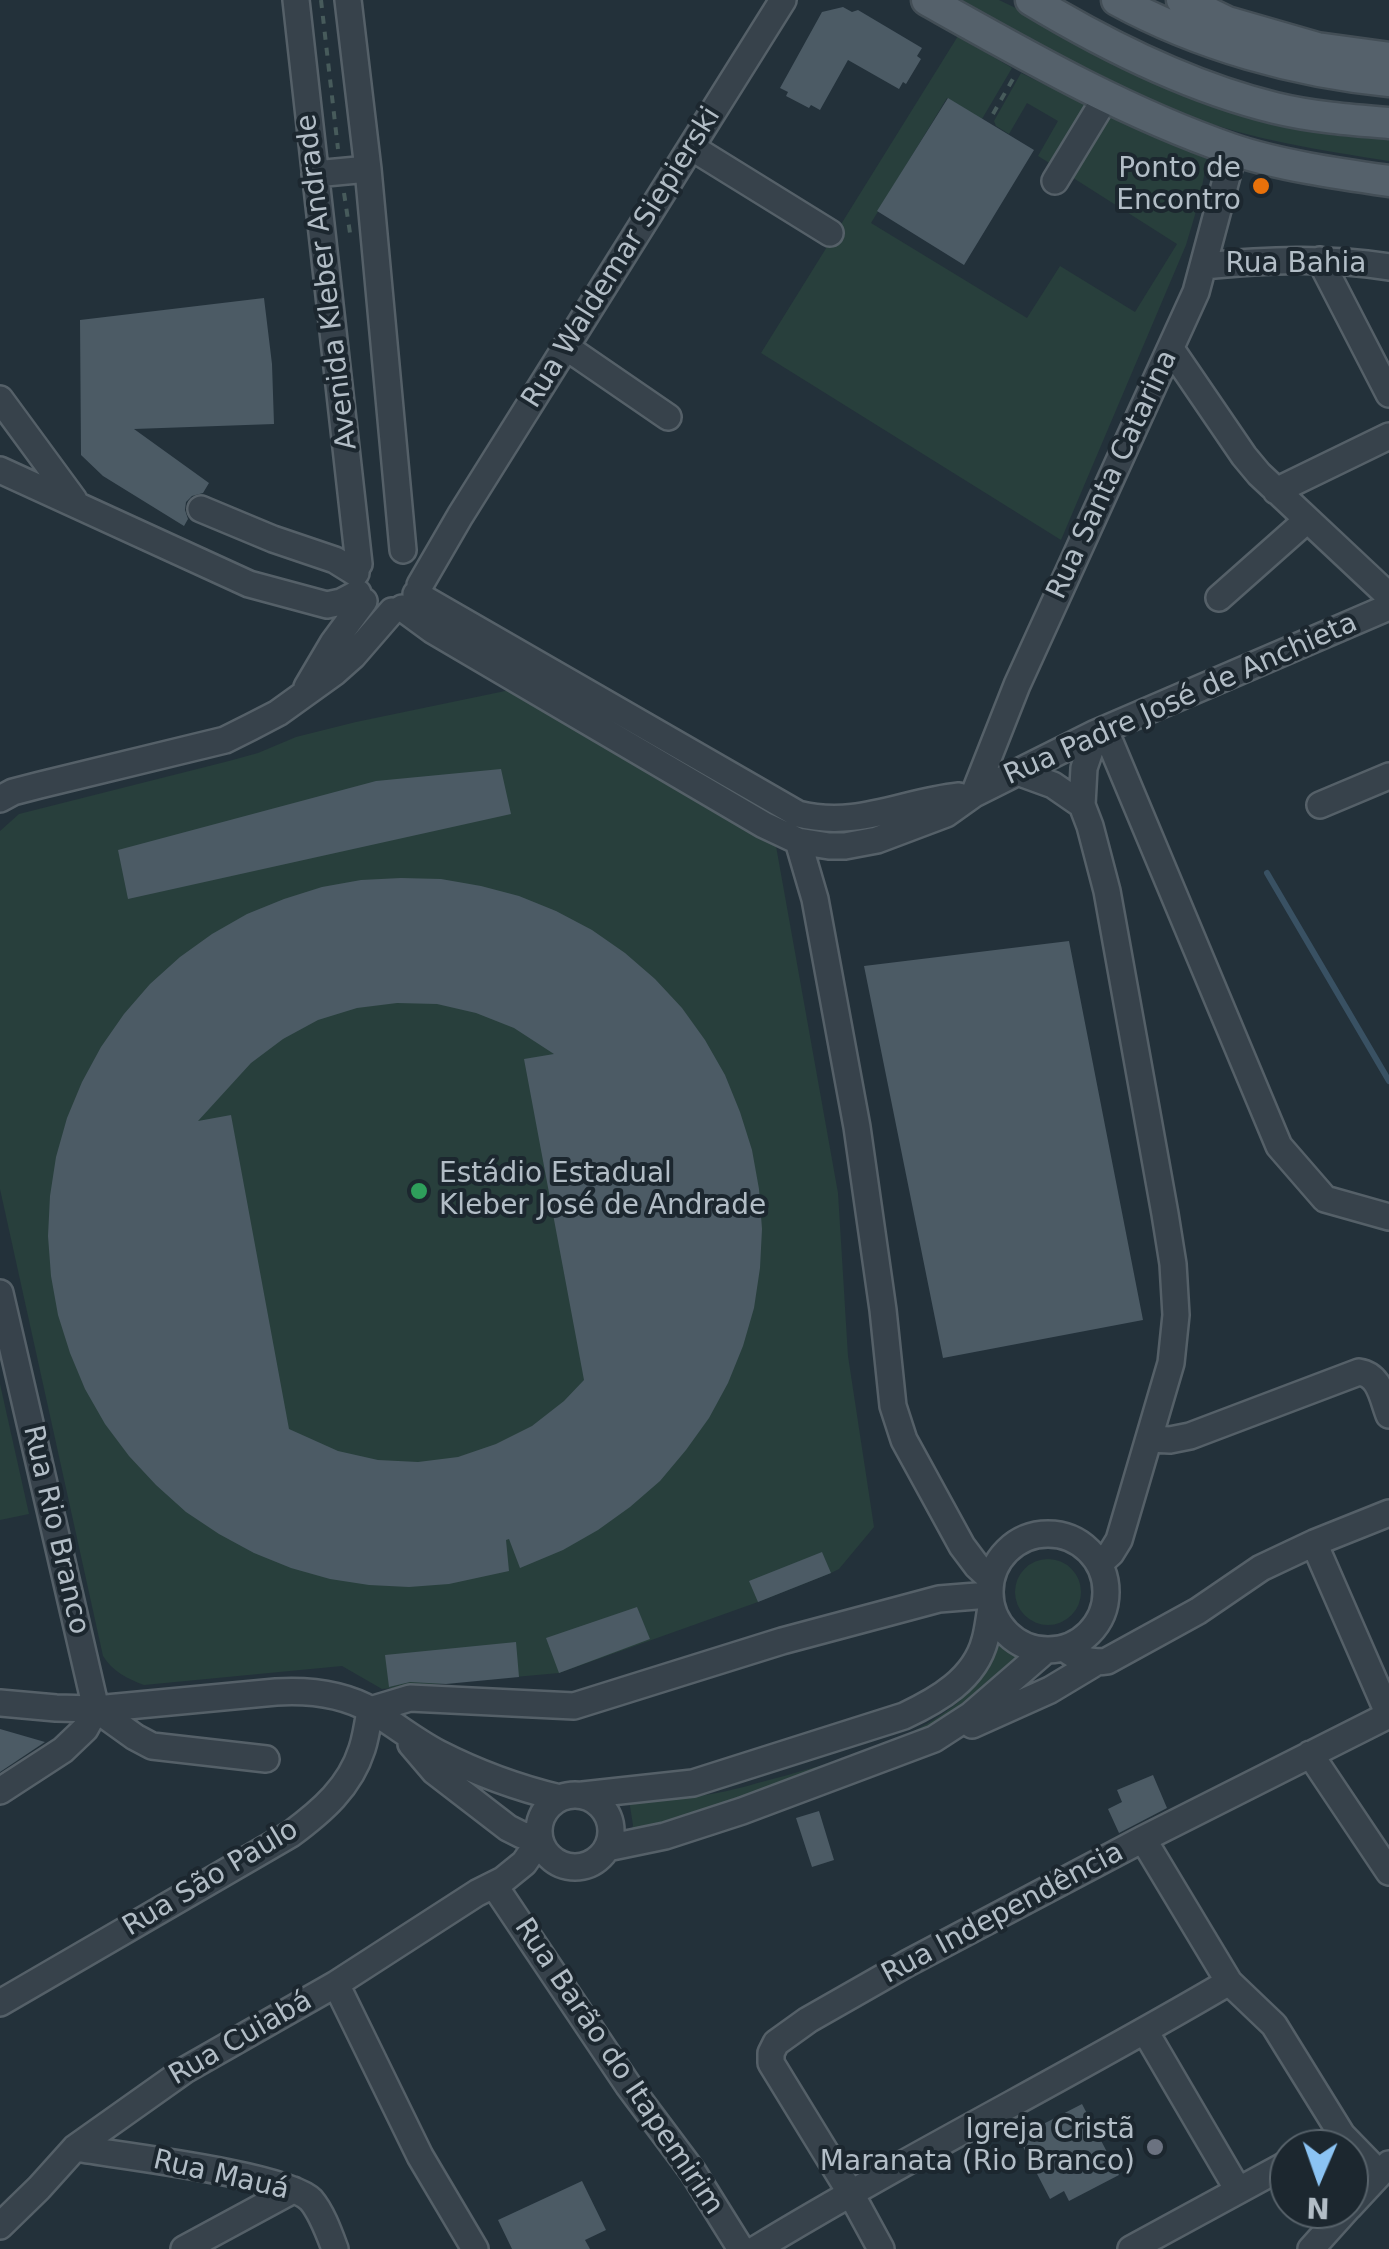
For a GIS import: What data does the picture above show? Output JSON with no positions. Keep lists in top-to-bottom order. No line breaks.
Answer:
{"streets":{"street":["Rua Waldemar Siepierski","Rua Bahia","Avenida Kleber Andrade","Rua Santa Catarina","Rua Padre José de Anchieta","Rua Rio Branco","Rua São Paulo","Rua Independência","Rua Cuiabá","Rua Barão do Itapemirim","Rua Mauá"]},"crossings":[["Rua Waldemar Siepierski","Avenida Kleber Andrade"],["Rua Bahia","Rua Santa Catarina"],["Rua Santa Catarina","Rua Padre José de Anchieta"],["Rua Cuiabá","Rua Barão do Itapemirim"],["Rua Cuiabá","Rua Mauá"]],"places":["Ponto de Encontro","Estádio Estadual Kleber José de Andrade","Igreja Cristã Maranata (Rio Branco)"],"north":"bottom"}
